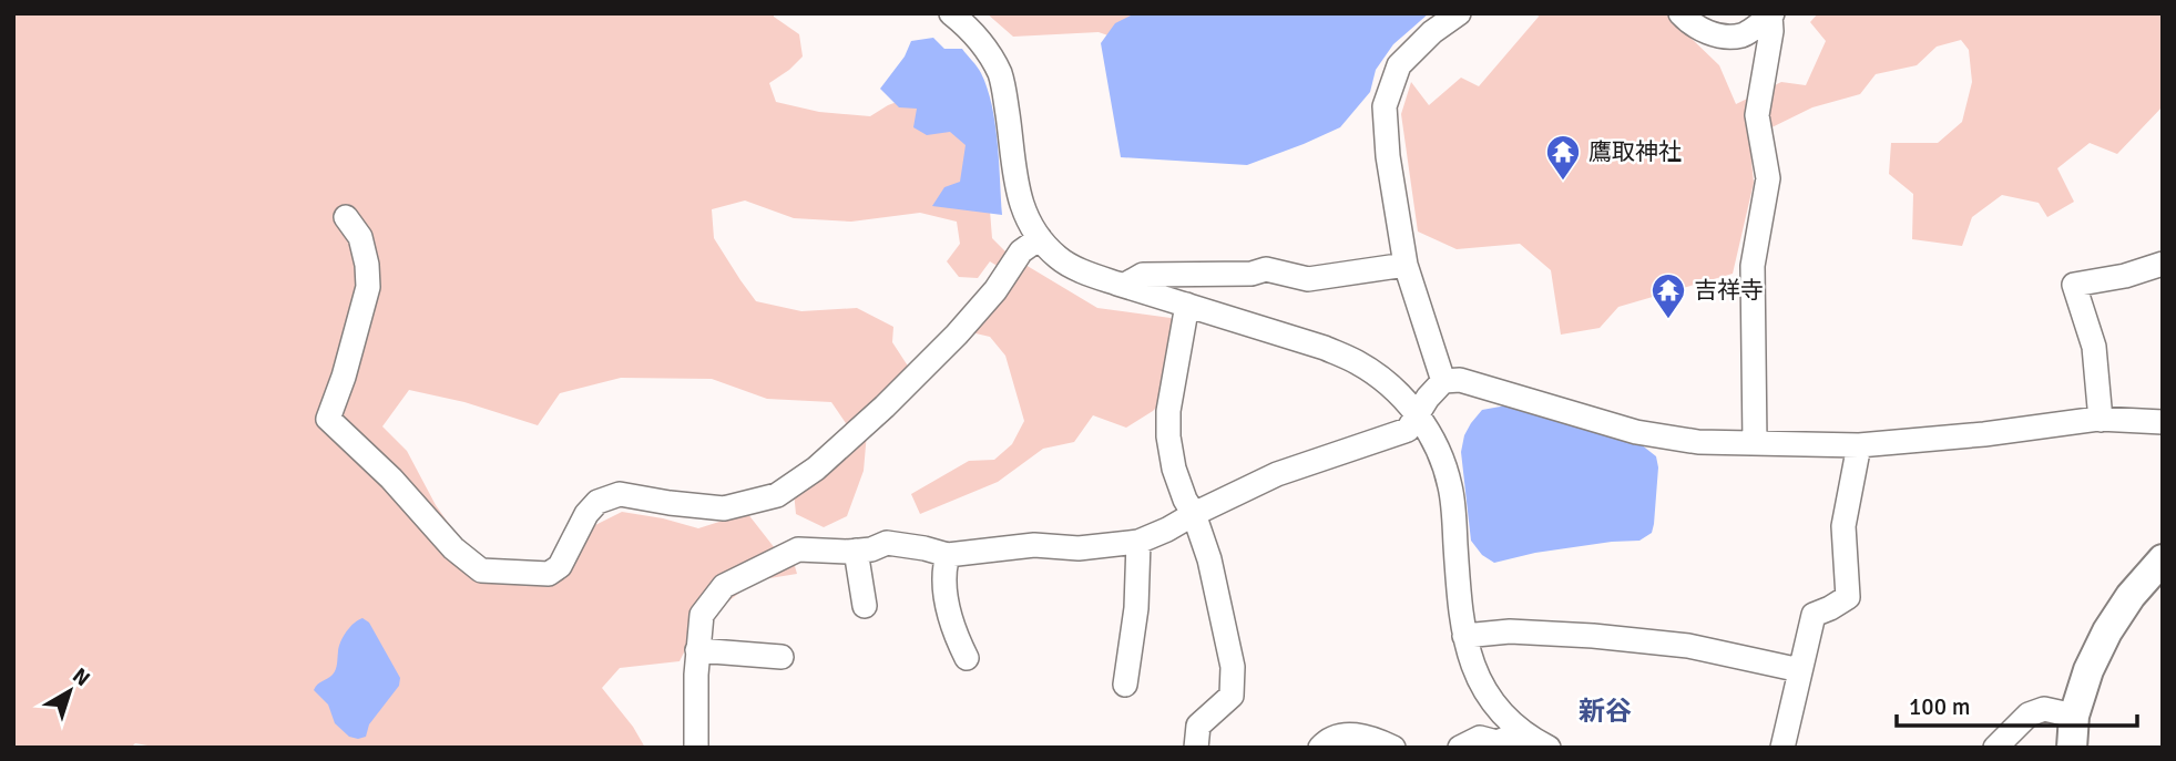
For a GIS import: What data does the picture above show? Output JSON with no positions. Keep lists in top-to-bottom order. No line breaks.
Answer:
{"districts":["新谷"],"places":{"temple":["鷹取神社","吉祥寺"]},"scale_bar":"100 m","north":"top right"}
